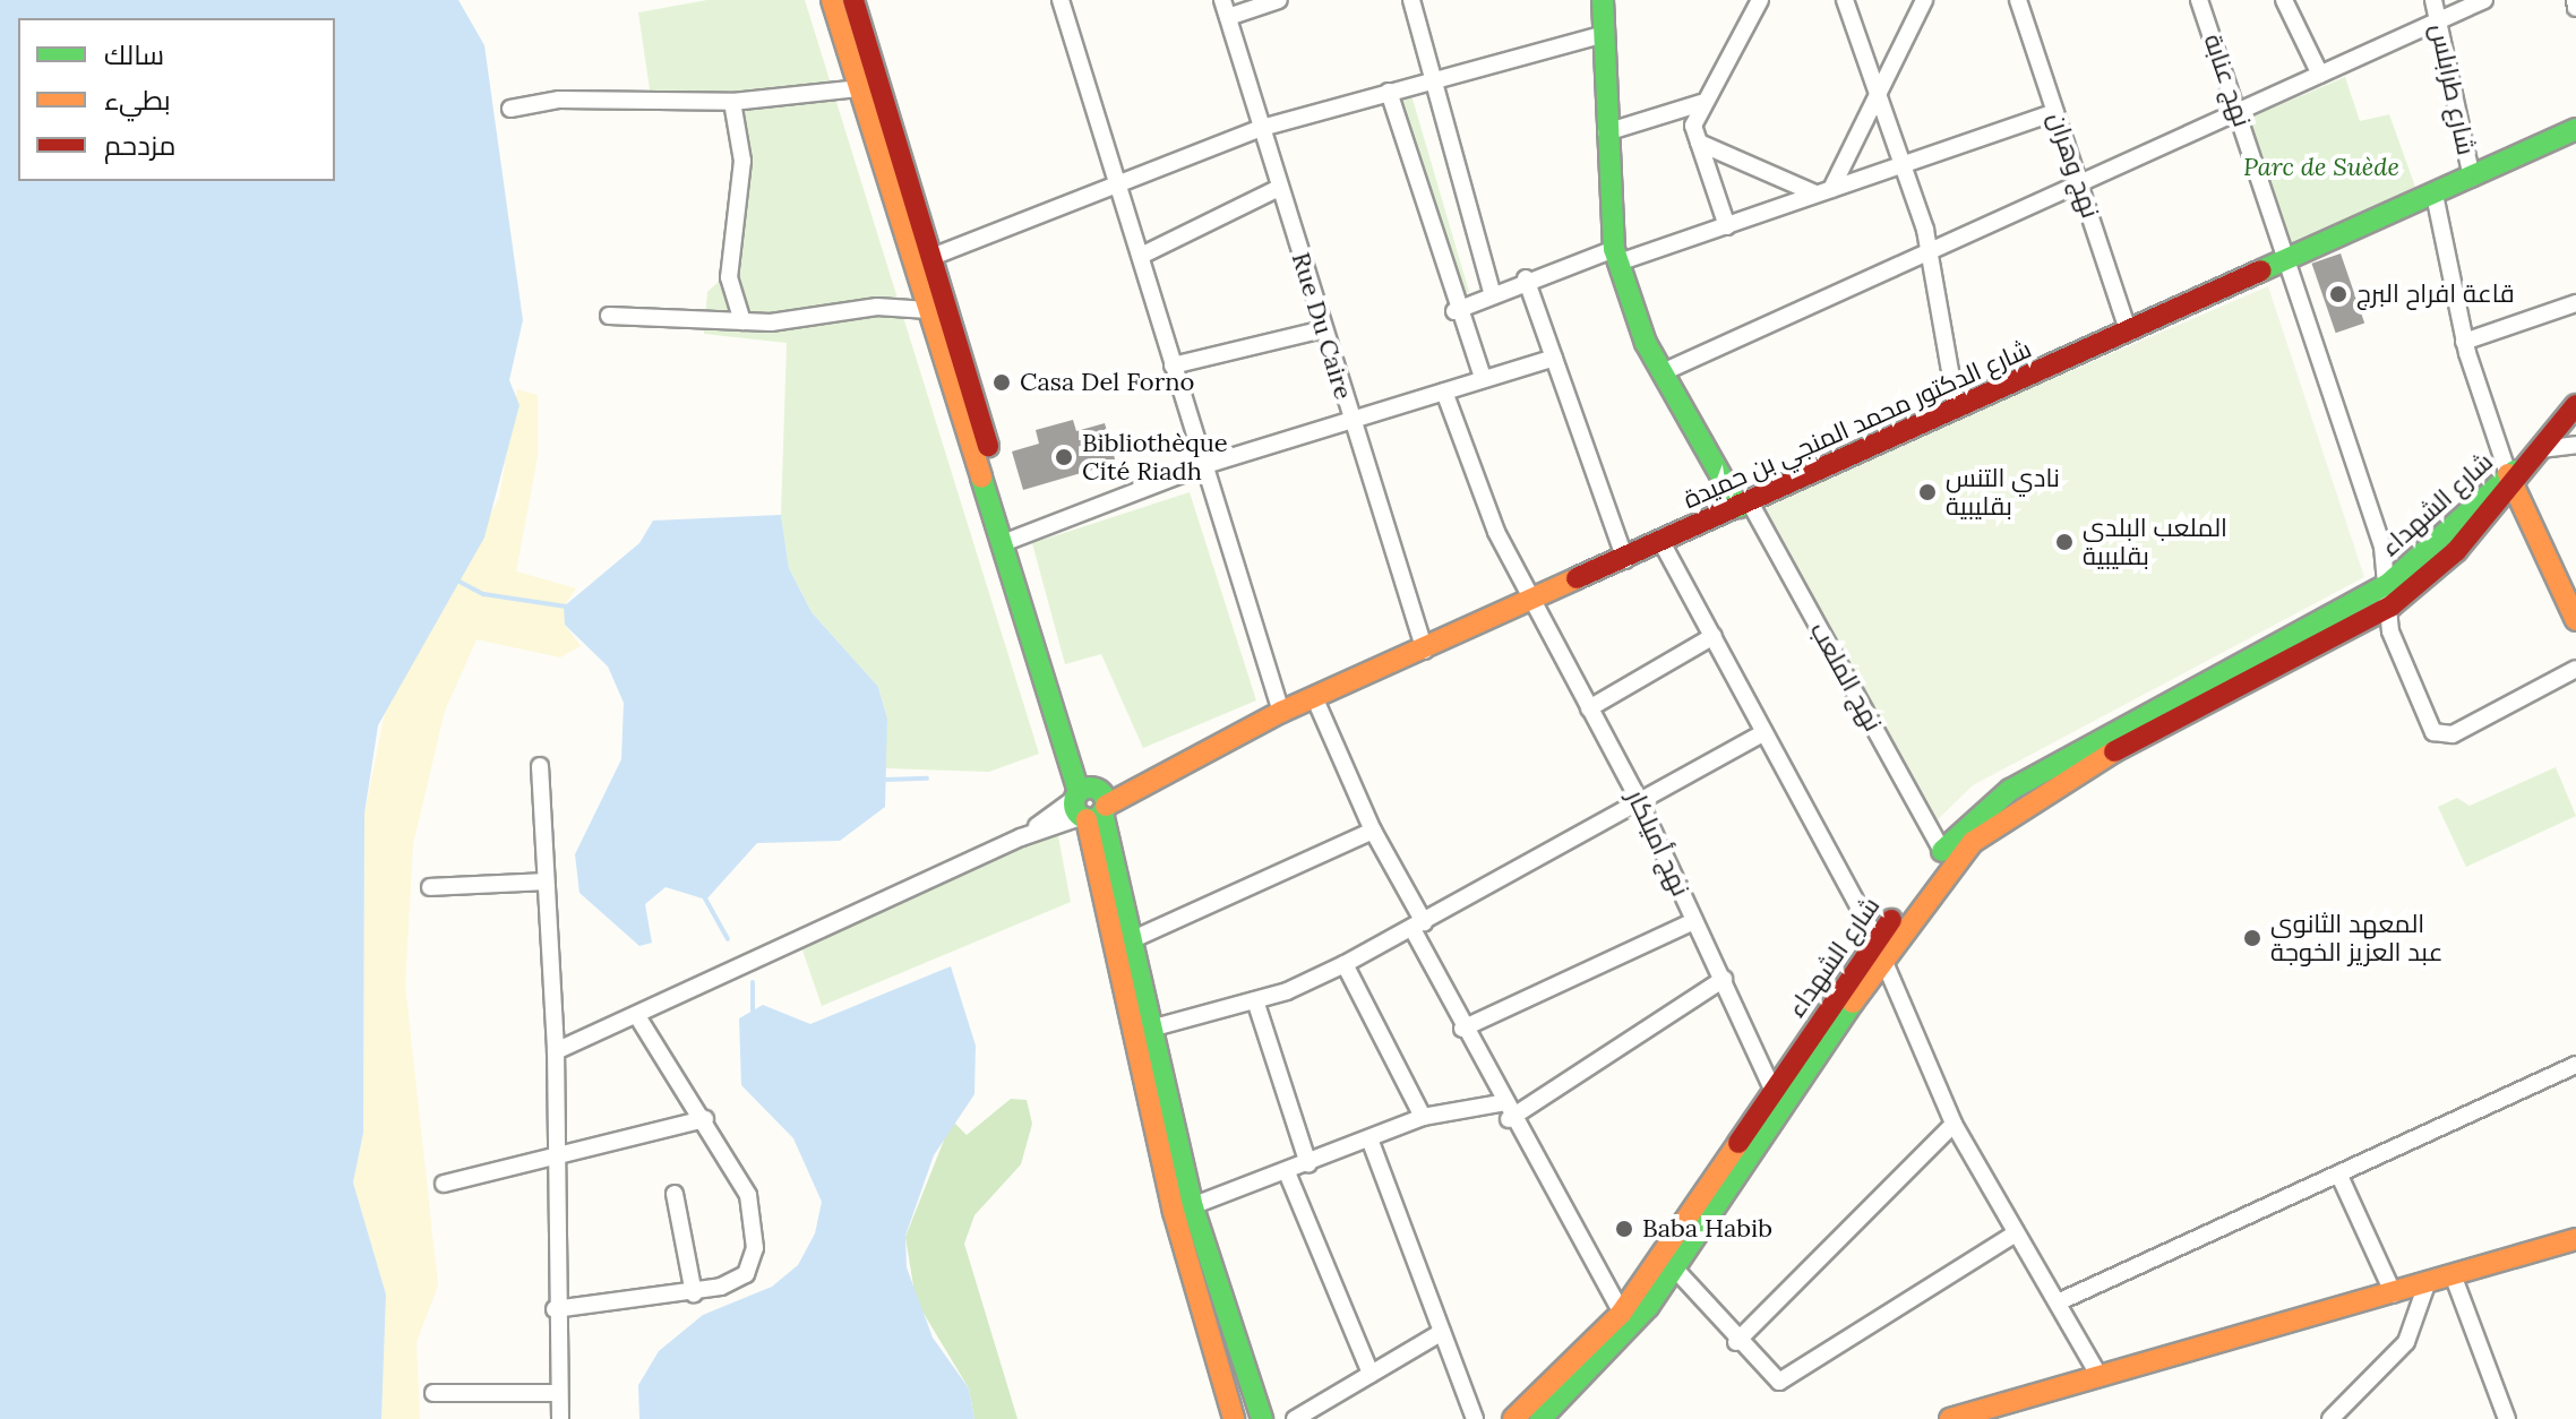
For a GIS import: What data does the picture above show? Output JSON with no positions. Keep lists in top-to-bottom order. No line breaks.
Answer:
{"streets":{"street":["نهج عنابة","شارع طرابلس","نهج وهران","Rue Du Caire","شارع الدكتور محمد المنجي بن حميدة","شارع الشهداء","نهج الملعب","نهج أميلكار"]},"crossings":[["نهج عنابة","شارع الدكتور محمد المنجي بن حميدة"],["نهج عنابة","شارع الشهداء"],["شارع طرابلس","شارع الدكتور محمد المنجي بن حميدة"],["نهج وهران","شارع الدكتور محمد المنجي بن حميدة"],["Rue Du Caire","شارع الدكتور محمد المنجي بن حميدة"],["شارع الدكتور محمد المنجي بن حميدة","نهج الملعب"],["شارع الدكتور محمد المنجي بن حميدة","نهج أميلكار"],["شارع الشهداء","نهج الملعب"],["شارع الشهداء","نهج أميلكار"]],"parks":["Parc de Suède"],"places":["قاعة افراح البرج","Casa Del Forno","Bibliothèque Cité Riadh","نادي التنس بقليبية","الملعب البلدي بقليبية","المعهد الثانوي عبد العزيز الخوجة","Baba Habib"],"legend":["سالك","بطيء","مزدحم"]}
